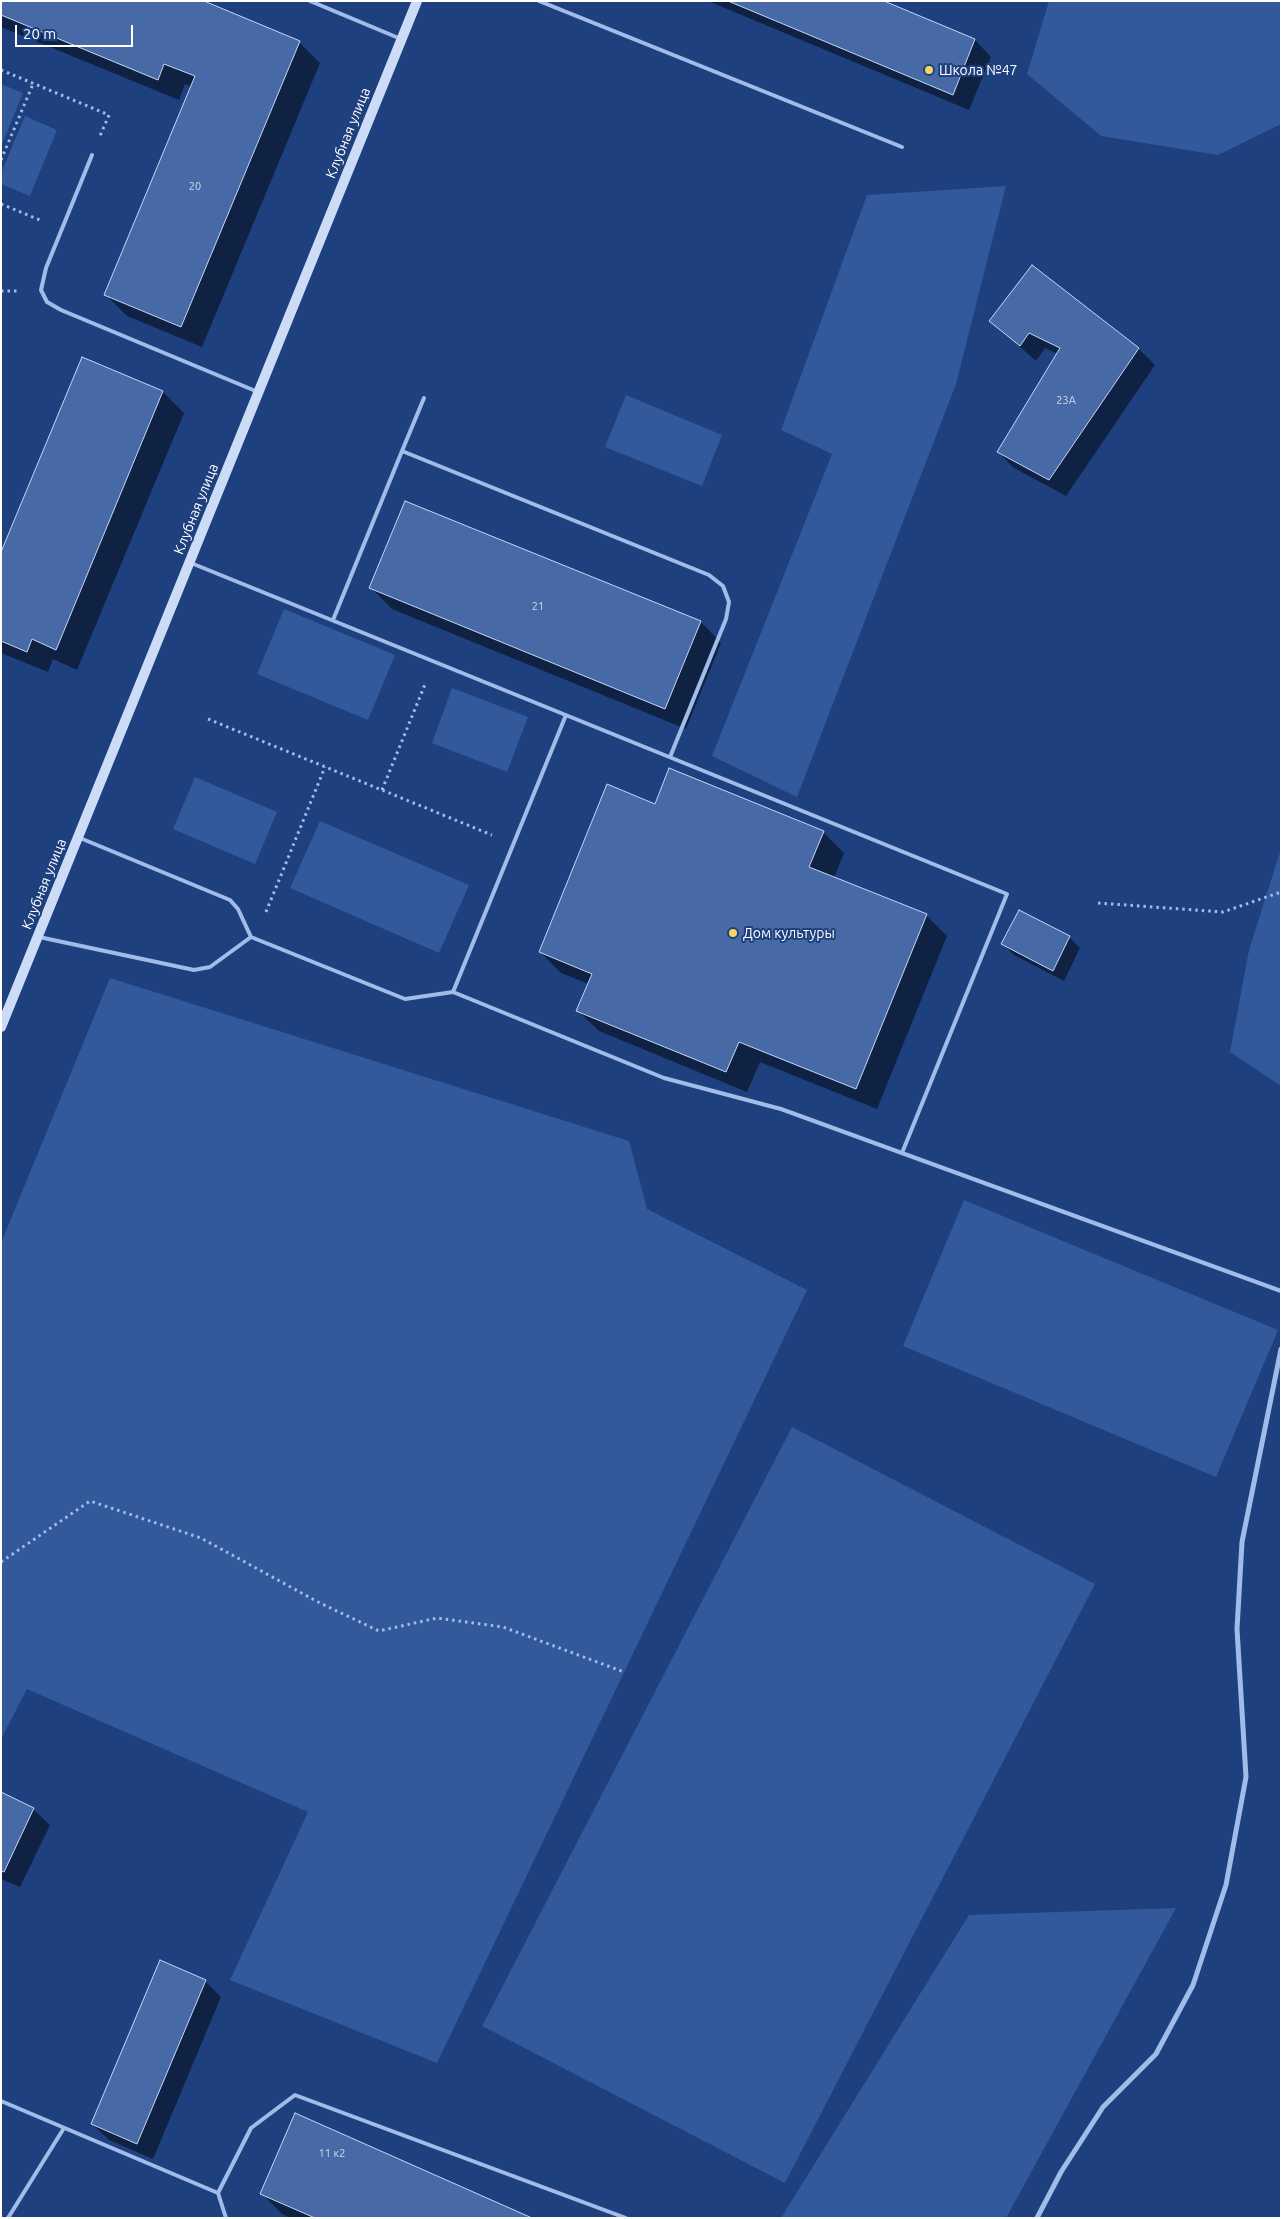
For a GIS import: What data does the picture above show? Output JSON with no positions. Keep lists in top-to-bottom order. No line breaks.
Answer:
{"streets":{"street":["Клубная улица"]},"places":["Школа №47","Дом культуры"],"house_numbers":["20","23А","21","11 к2"],"scale_bar":"20 m"}
